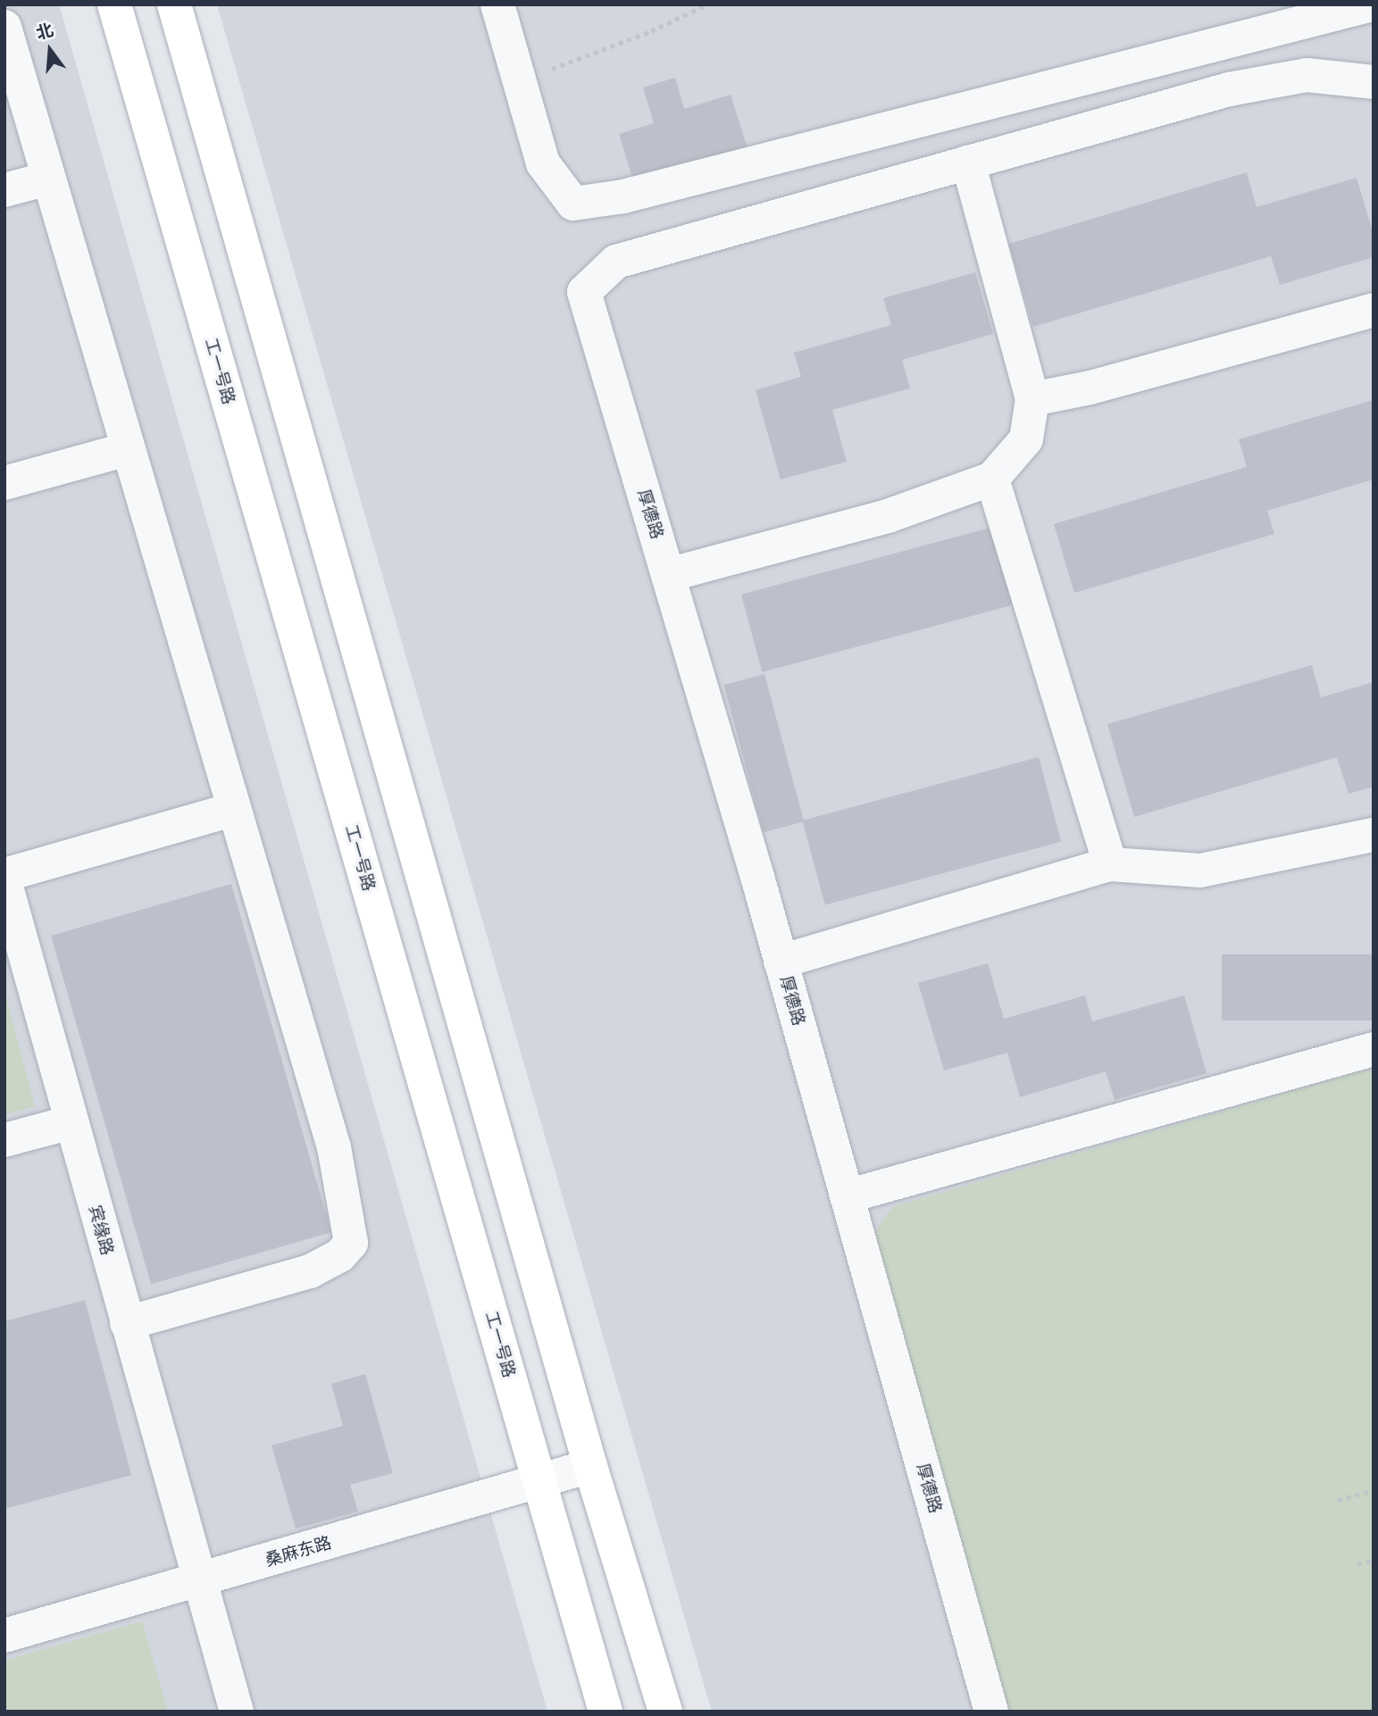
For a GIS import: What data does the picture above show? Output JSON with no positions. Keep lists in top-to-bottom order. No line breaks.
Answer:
{"streets":{"main road":["工一号路"],"street":["厚德路","宾缘路","桑麻东路"]},"crossings":[["工一号路","桑麻东路"],["宾缘路","桑麻东路"]],"north":"top"}
